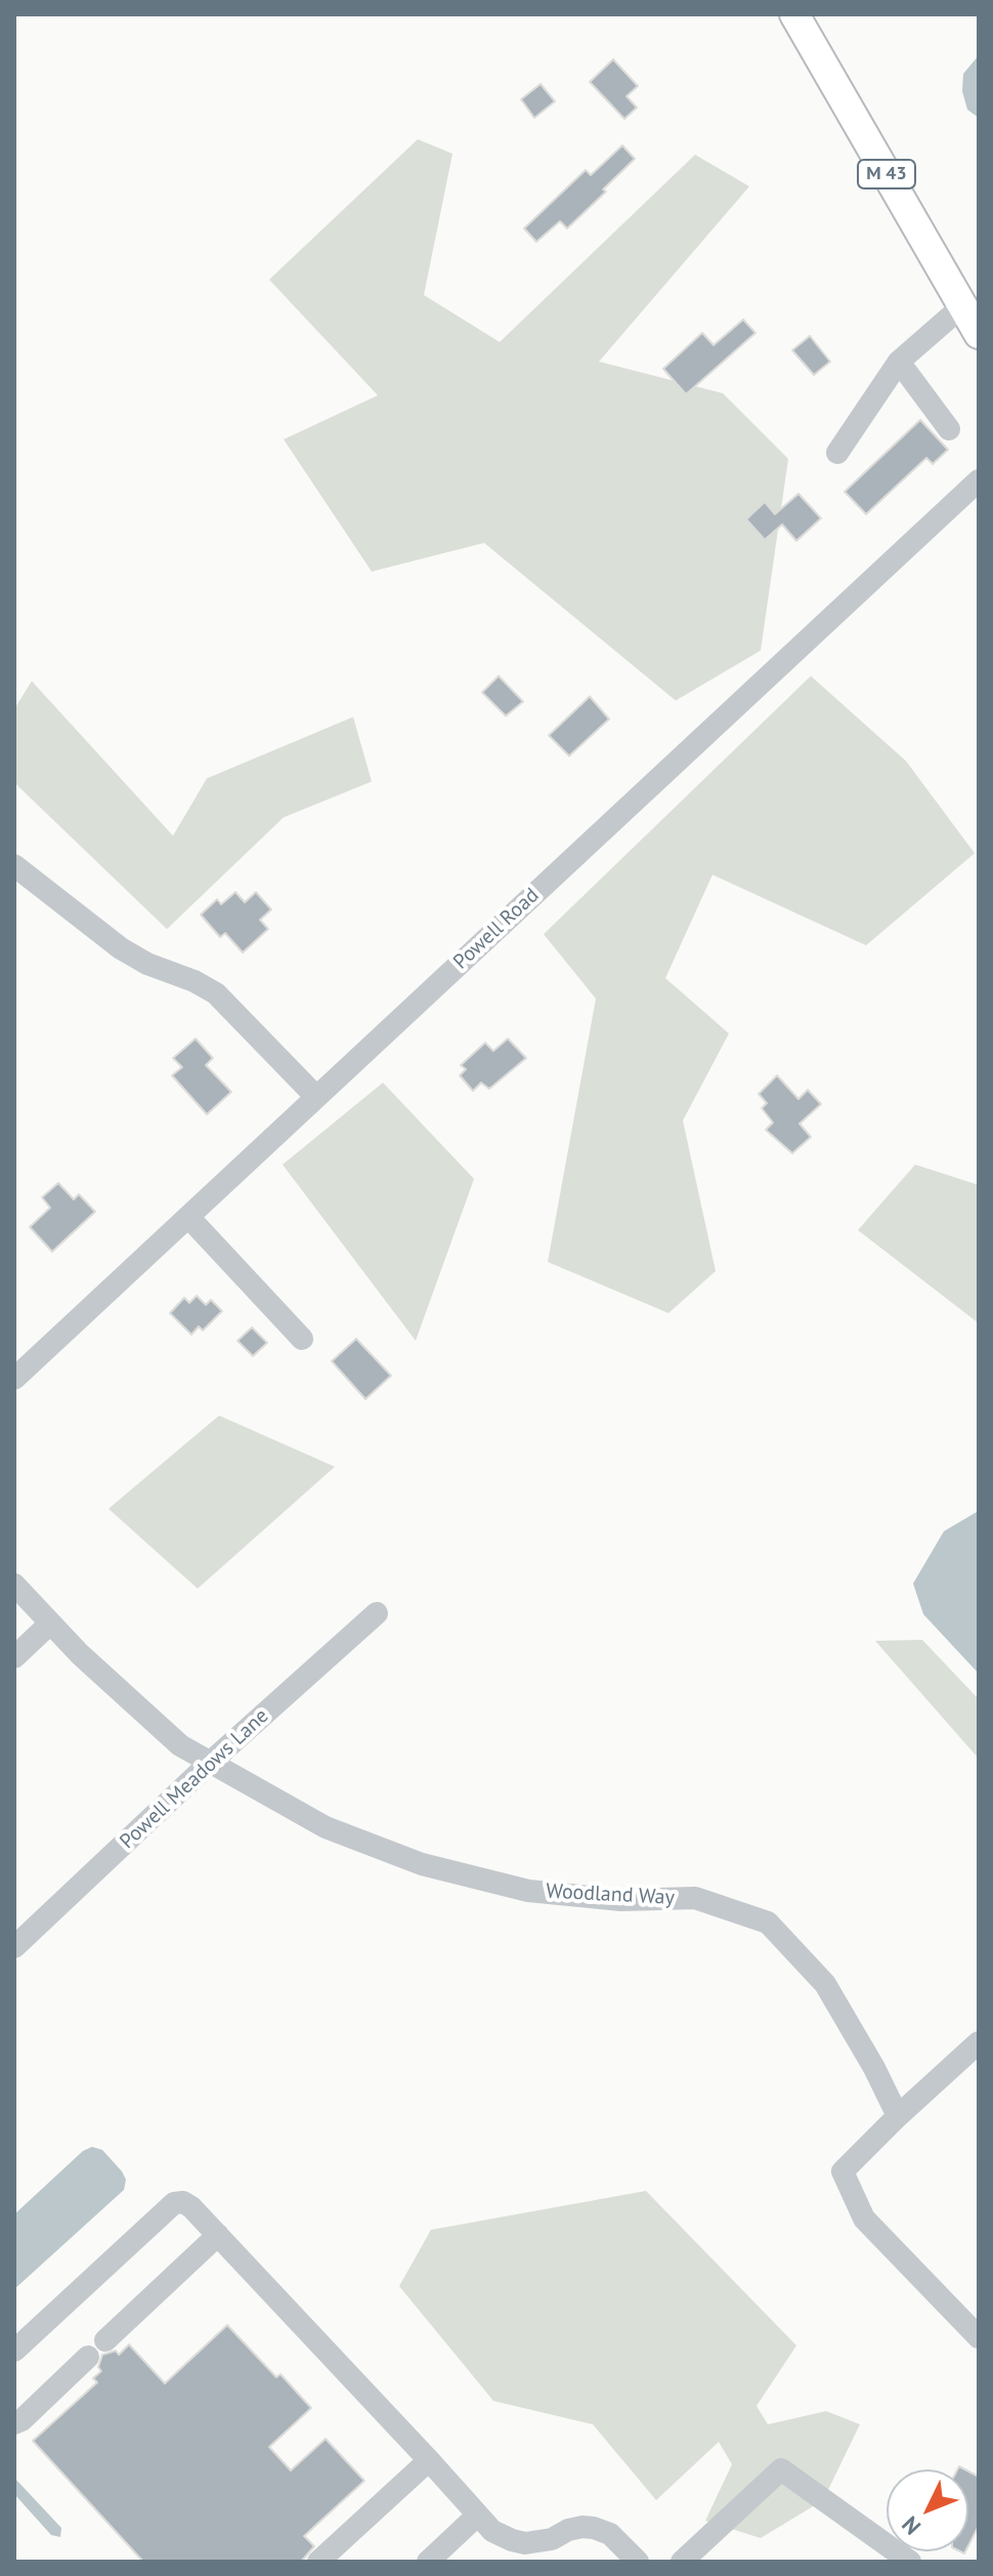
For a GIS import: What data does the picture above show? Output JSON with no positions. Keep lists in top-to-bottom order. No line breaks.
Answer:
{"streets":{"main road":["M 43"],"street":["Powell Road","Powell Meadows Lane","Woodland Way"]},"crossings":[["Powell Meadows Lane","Woodland Way"]],"north":"bottom left"}
